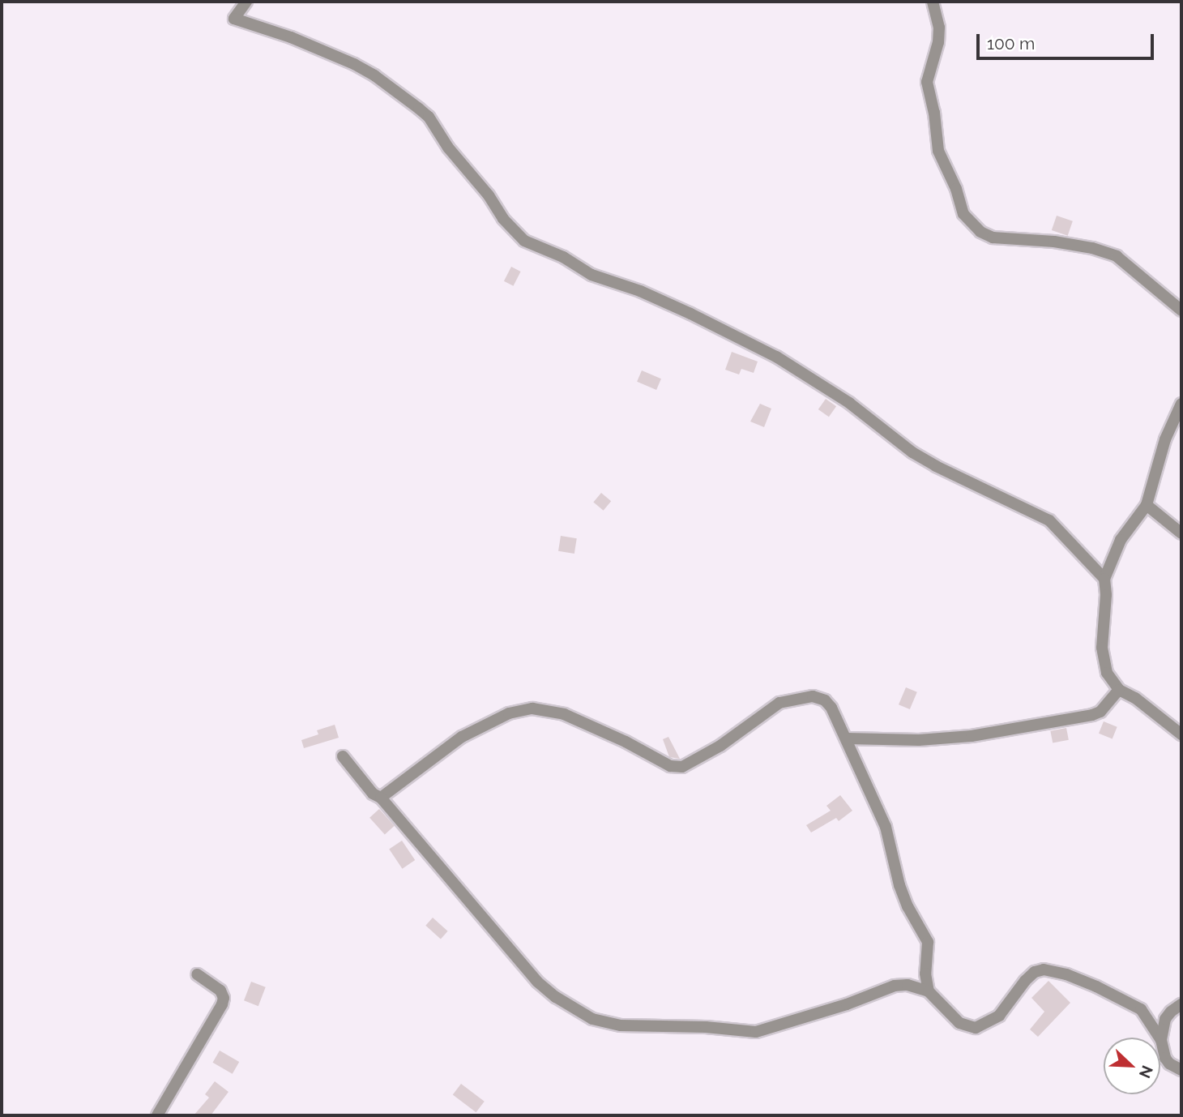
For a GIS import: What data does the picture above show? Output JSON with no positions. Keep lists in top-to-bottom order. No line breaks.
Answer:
{"scale_bar":"100 m","north":"bottom right"}
